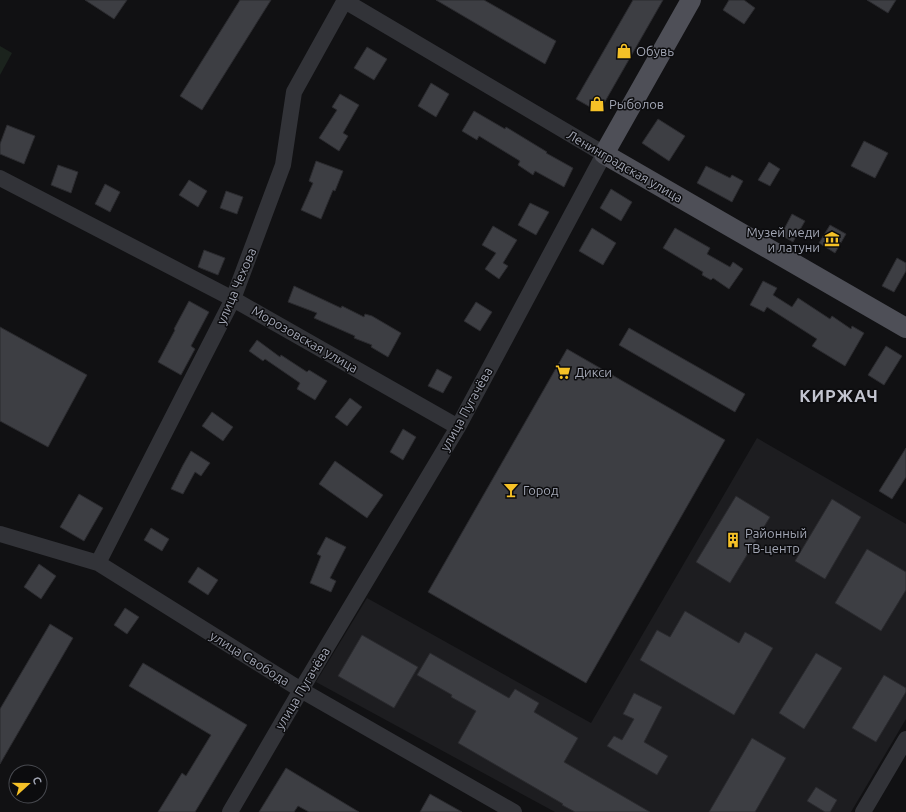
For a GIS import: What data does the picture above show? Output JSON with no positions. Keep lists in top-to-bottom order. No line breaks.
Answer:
{"streets":{"main road":["Ленинградская улица","улица Пугачёва"],"street":["улица Чехова","Морозовская улица","улица Свобода"]},"crossings":[["Ленинградская улица","улица Чехова"],["Ленинградская улица","улица Пугачёва"],["улица Чехова","Морозовская улица"],["улица Чехова","улица Свобода"],["Морозовская улица","улица Пугачёва"],["улица Пугачёва","улица Свобода"]],"districts":["КИРЖАЧ"],"places":{"shop":["Обувь","Рыболов"],"museum":["Музей меди и латуни"],"supermarket":["Дикси"],"bar":["Город"],"building":["Районный ТВ-центр"]},"north":"right"}
